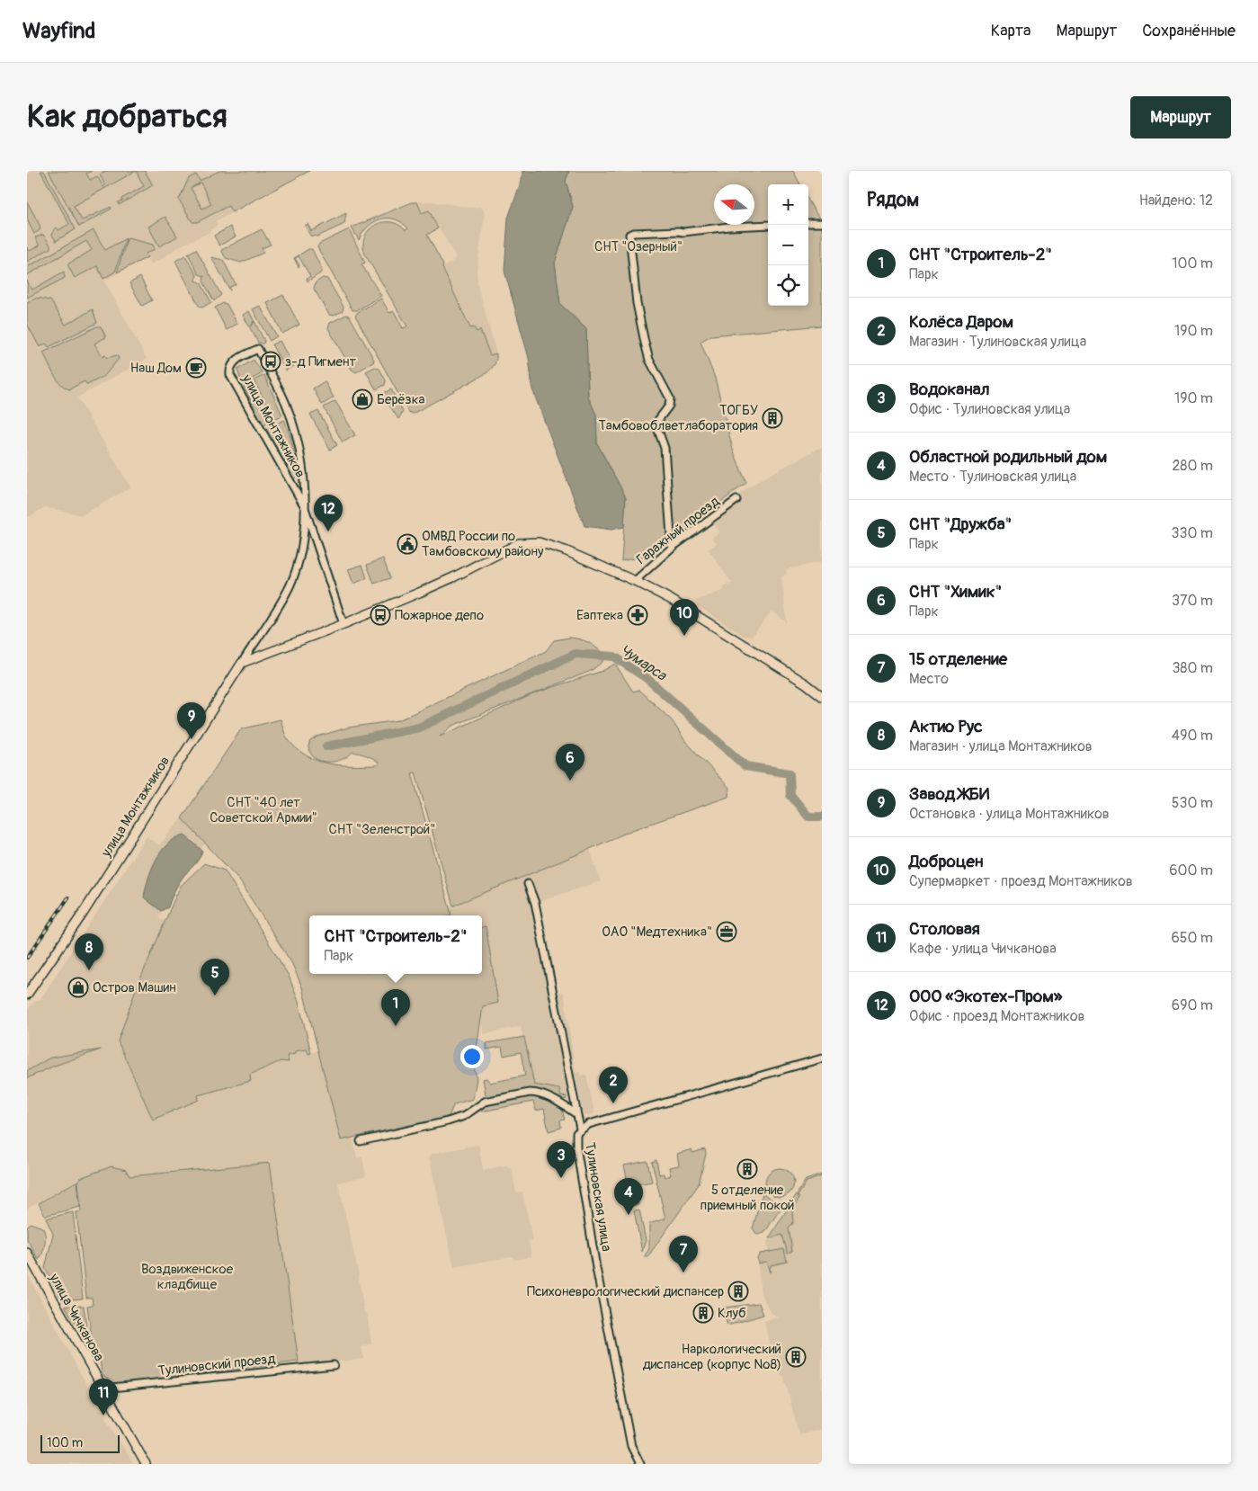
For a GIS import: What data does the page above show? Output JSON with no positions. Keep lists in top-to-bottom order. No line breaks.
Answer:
{"streets":{"main road":["улица Монтажников","улица Чичканова"],"street":["Гаражный проезд","Тулиновская улица","Тулиновский проезд"]},"crossings":[["улица Чичканова","Тулиновский проезд"]],"water":["Чумарса"],"parks":["СНТ \"Озерный\"","СНТ \"40 лет Советской Армии\"","СНТ \"Зеленстрой\"","Воздвиженское кладбище"],"places":{"bus stop":["з-д Пигмент","Пожарное депо"],"cafe":["Наш Дом"],"shop":["Берёзка","Остров Машин"],"building":["ТОГБУ Тамбовоблветлаборатория","5 отделение приемный покой","Психоневрологический диспансер","Клуб","Наркологический диспансер (корпус №8)"],"public building":["ОМВД России по Тамбовскому району"],"pharmacy":["Еаптека"],"office":["ОАО \"Медтехника\""]},"scale_bar":"100 m","north":"left","page":{"header":"Wayfind","nav":["Карта","Маршрут","Сохранённые"],"buttons":"Маршрут","title":"Как добраться","heading":["Рядом","Найдено: 12"],"map_buttons":["+","−"],"list":[{"mark":"1","name":"СНТ \"Строитель-2\"","note":"Парк","value":"100 m"},{"mark":"2","name":"Колёса Даром","note":"Магазин · Тулиновская улица","value":"190 m"},{"mark":"3","name":"Водоканал","note":"Офис · Тулиновская улица","value":"190 m"},{"mark":"4","name":"Областной родильный дом","note":"Место · Тулиновская улица","value":"280 m"},{"mark":"5","name":"СНТ \"Дружба\"","note":"Парк","value":"330 m"},{"mark":"6","name":"СНТ \"Химик\"","note":"Парк","value":"370 m"},{"mark":"7","name":"15 отделение","note":"Место","value":"380 m"},{"mark":"8","name":"Актио Рус","note":"Магазин · улица Монтажников","value":"490 m"},{"mark":"9","name":"Завод ЖБИ","note":"Остановка · улица Монтажников","value":"530 m"},{"mark":"10","name":"Доброцен","note":"Супермаркет · проезд Монтажников","value":"600 m"},{"mark":"11","name":"Столовая","note":"Кафе · улица Чичканова","value":"650 m"},{"mark":"12","name":"ООО «Экотех-Пром»","note":"Офис · проезд Монтажников","value":"690 m"}],"pins":["12","10","9","6","8","5","1","2","3","4","7","11"],"popup":["СНТ \"Строитель-2\"","Парк"],"scale":"100 m"}}
